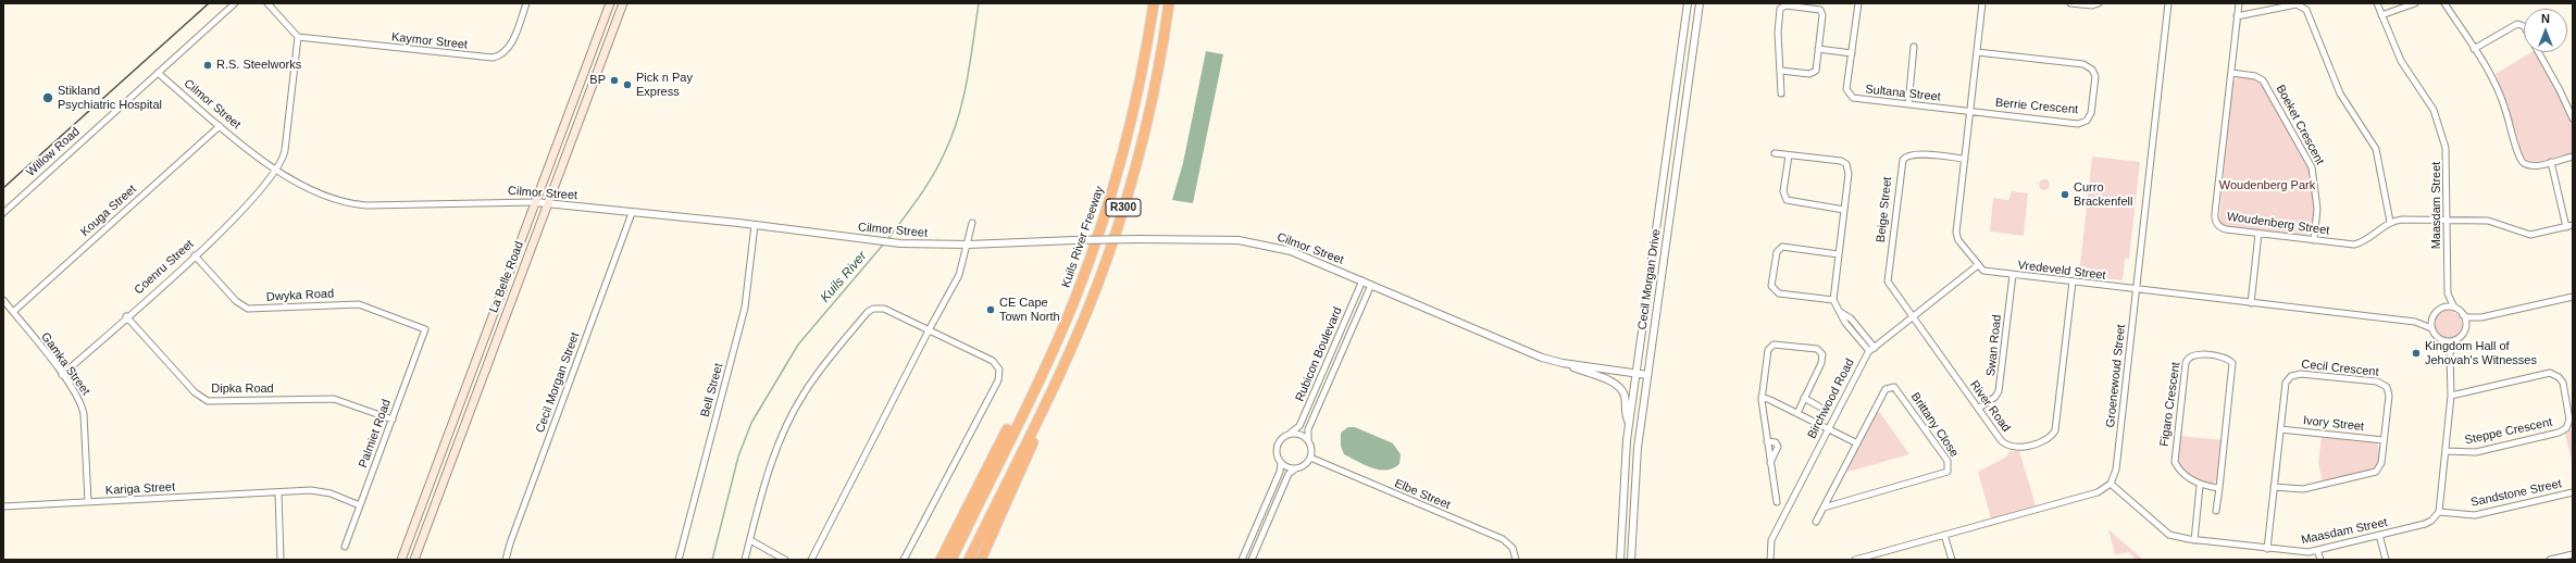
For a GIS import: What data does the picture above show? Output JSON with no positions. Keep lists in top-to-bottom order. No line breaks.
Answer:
{"streets":{"highway":["R300","Kuils River Freeway"],"main road":["La Belle Road"],"street":["Kaymor Street","Sultana Street","Cilmor Street","Berrie Crescent","Boeket Crescent","Willow Road","Maasdam Street","Beige Street","Kouga Street","Woudenberg Street","Coenru Street","Vredeveld Street","Cecil Morgan Drive","Dwyka Road","Swan Road","Rubicon Boulevard","Gamka Street","Cecil Crescent","Groenewoud Street","Cecil Morgan Street","Dipka Road","Bell Street","Birchwood Road","Figaro Crescent","River Road","Ivory Street","Brittany Close","Steppe Crescent","Palmiet Road","Kariga Street","Sandstone Street","Elbe Street"]},"crossings":[["Kaymor Street","Coenru Street"],["Sultana Street","Berrie Crescent"],["Sultana Street","Vredeveld Street"],["Cilmor Street","Willow Road"],["Cilmor Street","Kouga Street"],["Cilmor Street","Coenru Street"],["Cilmor Street","La Belle Road"],["Cilmor Street","Cecil Morgan Drive"],["Cilmor Street","Rubicon Boulevard"],["Cilmor Street","Cecil Morgan Street"],["Cilmor Street","Bell Street"],["Berrie Crescent","Vredeveld Street"],["Boeket Crescent","Woudenberg Street"],["Maasdam Street","Vredeveld Street"],["Maasdam Street","Cecil Crescent"],["Maasdam Street","Groenewoud Street"],["Maasdam Street","Sandstone Street"],["Beige Street","Vredeveld Street"],["Beige Street","Birchwood Road"],["Beige Street","River Road"],["Kouga Street","Gamka Street"],["Coenru Street","Dwyka Road"],["Coenru Street","Gamka Street"],["Coenru Street","Dipka Road"],["Vredeveld Street","Swan Road"],["Vredeveld Street","Groenewoud Street"],["Vredeveld Street","Birchwood Road"],["Vredeveld Street","River Road"],["Dwyka Road","Palmiet Road"],["Swan Road","River Road"],["Rubicon Boulevard","Elbe Street"],["Gamka Street","Kariga Street"],["Cecil Crescent","Ivory Street"],["Dipka Road","Palmiet Road"],["Birchwood Road","River Road"],["Palmiet Road","Kariga Street"]],"water":["Kuils River"],"parks":["Woudenberg Park"],"places":["R.S. Steelworks","BP","Pick n Pay Express","Stikland Psychiatric Hospital","Curro Brackenfell","CE Cape Town North","Kingdom Hall of Jehovah's Witnesses"],"north":"top"}
